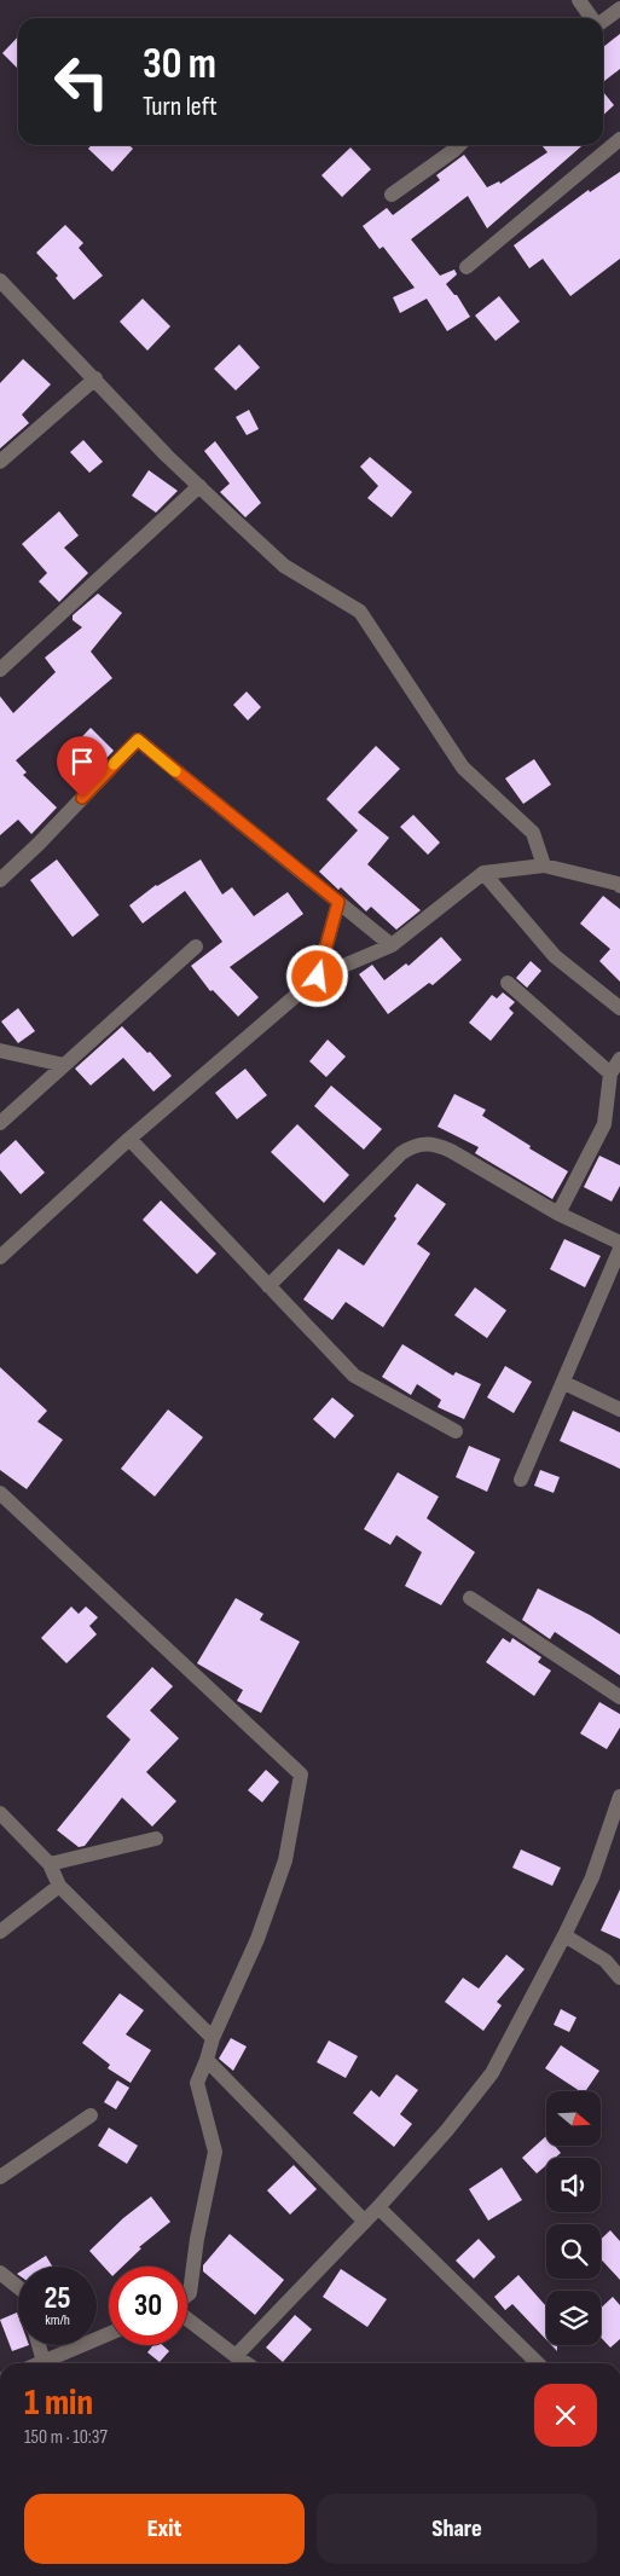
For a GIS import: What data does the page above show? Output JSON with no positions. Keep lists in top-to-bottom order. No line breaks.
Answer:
{"north":"right","page":{"turn":["30 m","Turn left"],"speed":"25 km/h","limit":"30","heading":["1 min","150 m · 10:37"],"buttons":["Exit","Share"]}}
